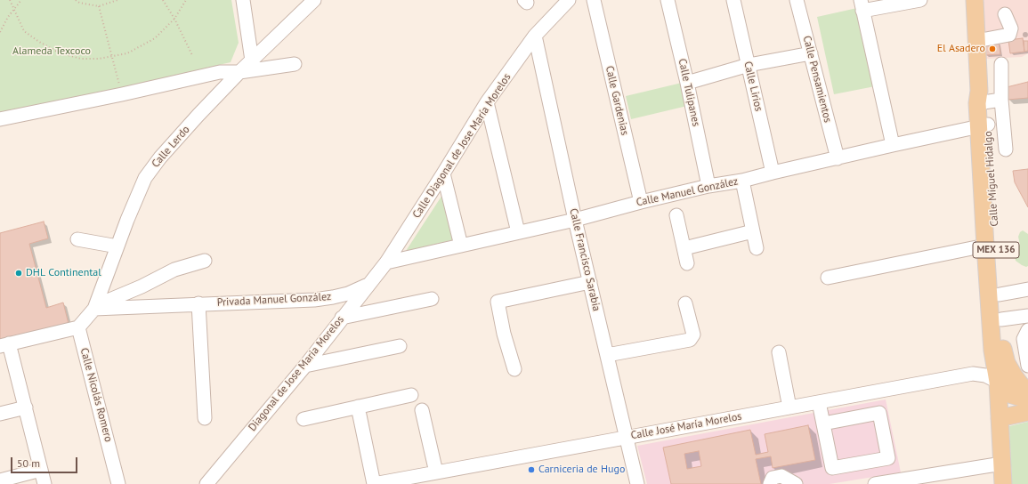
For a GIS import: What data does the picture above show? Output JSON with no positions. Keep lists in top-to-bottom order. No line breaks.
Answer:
{"streets":{"main road":["Calle Míguel Hidalgo","MEX 136"],"street":["Calle Pensamientos","Calle Lirios","Calle Tulipanes","Calle Gardenias","Calle Diagonal de Jose María Morelos","Calle Lerdo","Calle Manuel González","Calle Francisco Sarabia","Privada Manuel González","Diagonal de Jose Maria Morelos","Calle Nicolás Romero","Calle José María Morelos"]},"crossings":[["Calle Pensamientos","Calle Manuel González"],["Calle Lirios","Calle Manuel González"],["Calle Tulipanes","Calle Manuel González"],["Calle Gardenias","Calle Manuel González"],["Calle Diagonal de Jose María Morelos","Calle Manuel González"],["Calle Diagonal de Jose María Morelos","Calle Francisco Sarabia"],["Calle Diagonal de Jose María Morelos","Diagonal de Jose Maria Morelos"],["Calle Lerdo","Privada Manuel González"],["Calle Lerdo","Calle Nicolás Romero"],["Calle Míguel Hidalgo","Calle Manuel González"],["Calle Míguel Hidalgo","Calle José María Morelos"],["Calle Manuel González","Calle Francisco Sarabia"],["Calle Manuel González","Diagonal de Jose Maria Morelos"],["Calle Francisco Sarabia","Calle José María Morelos"],["Privada Manuel González","Diagonal de Jose Maria Morelos"]],"parks":["Alameda Texcoco"],"places":["El Asadero","DHL Continental","Carniceria de Hugo"],"scale_bar":"50 m"}
